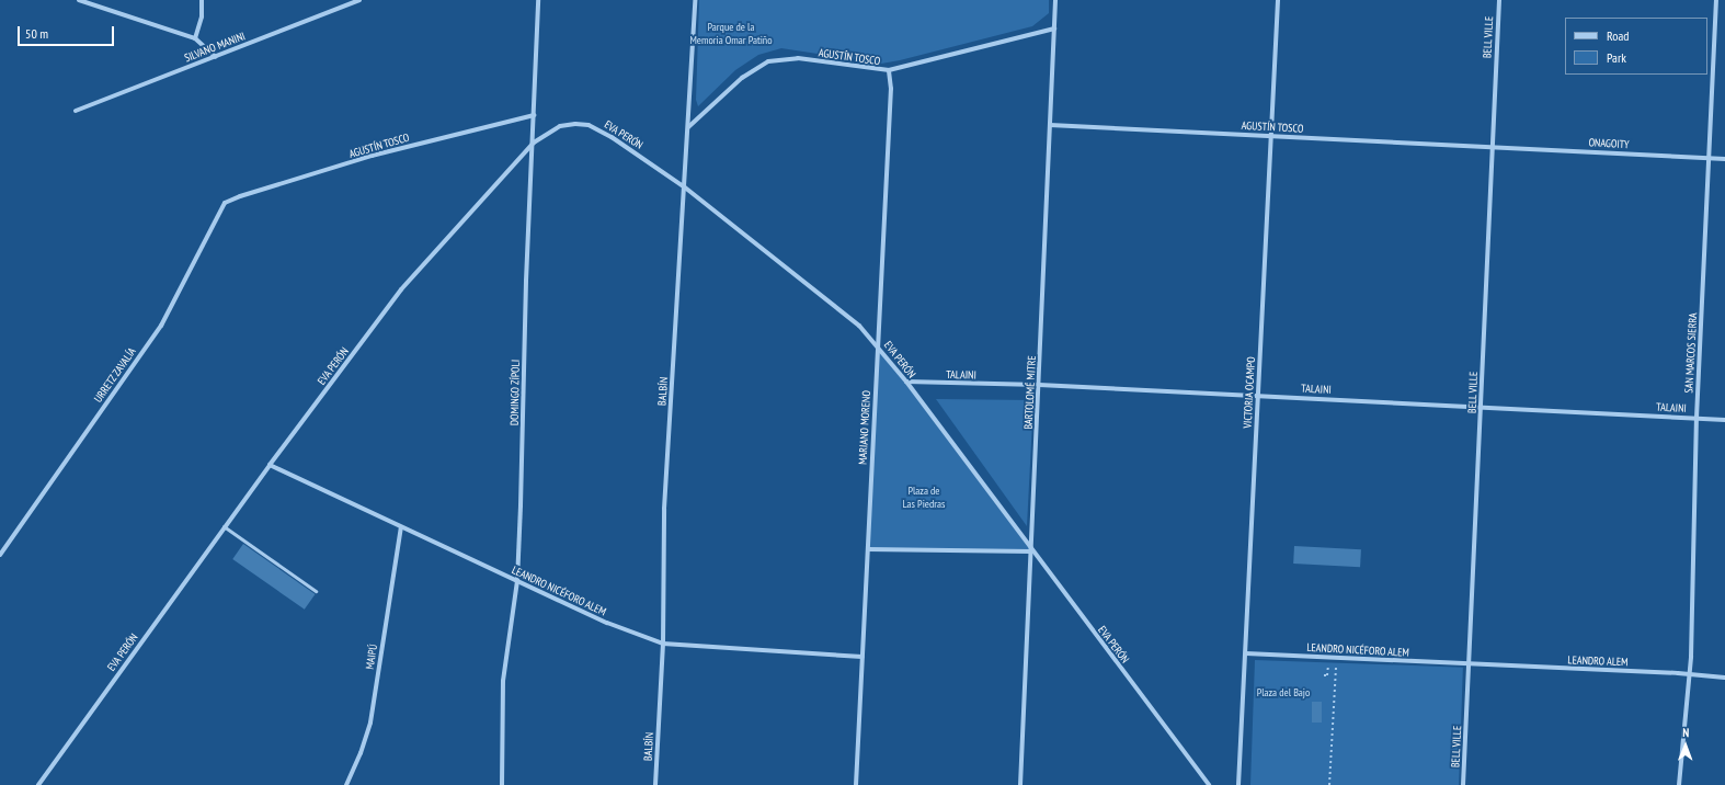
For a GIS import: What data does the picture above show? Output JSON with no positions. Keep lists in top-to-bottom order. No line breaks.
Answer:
{"streets":{"street":["BELL VILLE","SILVANO MANINI","AGUSTÍN TOSCO","EVA PERÓN","ONAGOITY","SAN MARCOS SIERRA","URRETZ ZAVALÍA","TALAINI","BALBÍN","DOMINGO ZÍPOLI","BARTOLOMÉ MITRE","VICTORIA OCAMPO","MARIANO MORENO","LEANDRO NICÉFORO ALEM","MAIPÚ","LEANDRO ALEM"]},"crossings":[["BELL VILLE","AGUSTÍN TOSCO"],["BELL VILLE","ONAGOITY"],["BELL VILLE","TALAINI"],["BELL VILLE","LEANDRO NICÉFORO ALEM"],["BELL VILLE","LEANDRO ALEM"],["AGUSTÍN TOSCO","ONAGOITY"],["AGUSTÍN TOSCO","URRETZ ZAVALÍA"],["AGUSTÍN TOSCO","BALBÍN"],["AGUSTÍN TOSCO","DOMINGO ZÍPOLI"],["AGUSTÍN TOSCO","BARTOLOMÉ MITRE"],["AGUSTÍN TOSCO","VICTORIA OCAMPO"],["AGUSTÍN TOSCO","MARIANO MORENO"],["EVA PERÓN","TALAINI"],["EVA PERÓN","BALBÍN"],["EVA PERÓN","DOMINGO ZÍPOLI"],["EVA PERÓN","BARTOLOMÉ MITRE"],["EVA PERÓN","MARIANO MORENO"],["EVA PERÓN","LEANDRO NICÉFORO ALEM"],["ONAGOITY","SAN MARCOS SIERRA"],["SAN MARCOS SIERRA","TALAINI"],["SAN MARCOS SIERRA","LEANDRO ALEM"],["TALAINI","BARTOLOMÉ MITRE"],["TALAINI","VICTORIA OCAMPO"],["BALBÍN","LEANDRO NICÉFORO ALEM"],["DOMINGO ZÍPOLI","LEANDRO NICÉFORO ALEM"],["VICTORIA OCAMPO","LEANDRO NICÉFORO ALEM"],["MARIANO MORENO","LEANDRO NICÉFORO ALEM"],["LEANDRO NICÉFORO ALEM","MAIPÚ"],["LEANDRO NICÉFORO ALEM","LEANDRO ALEM"]],"parks":["Parque de la Memoria Omar Patiño","Plaza de Las Piedras","Plaza del Bajo"],"legend":["Road","Park"],"scale_bar":"50 m","north":"top"}
